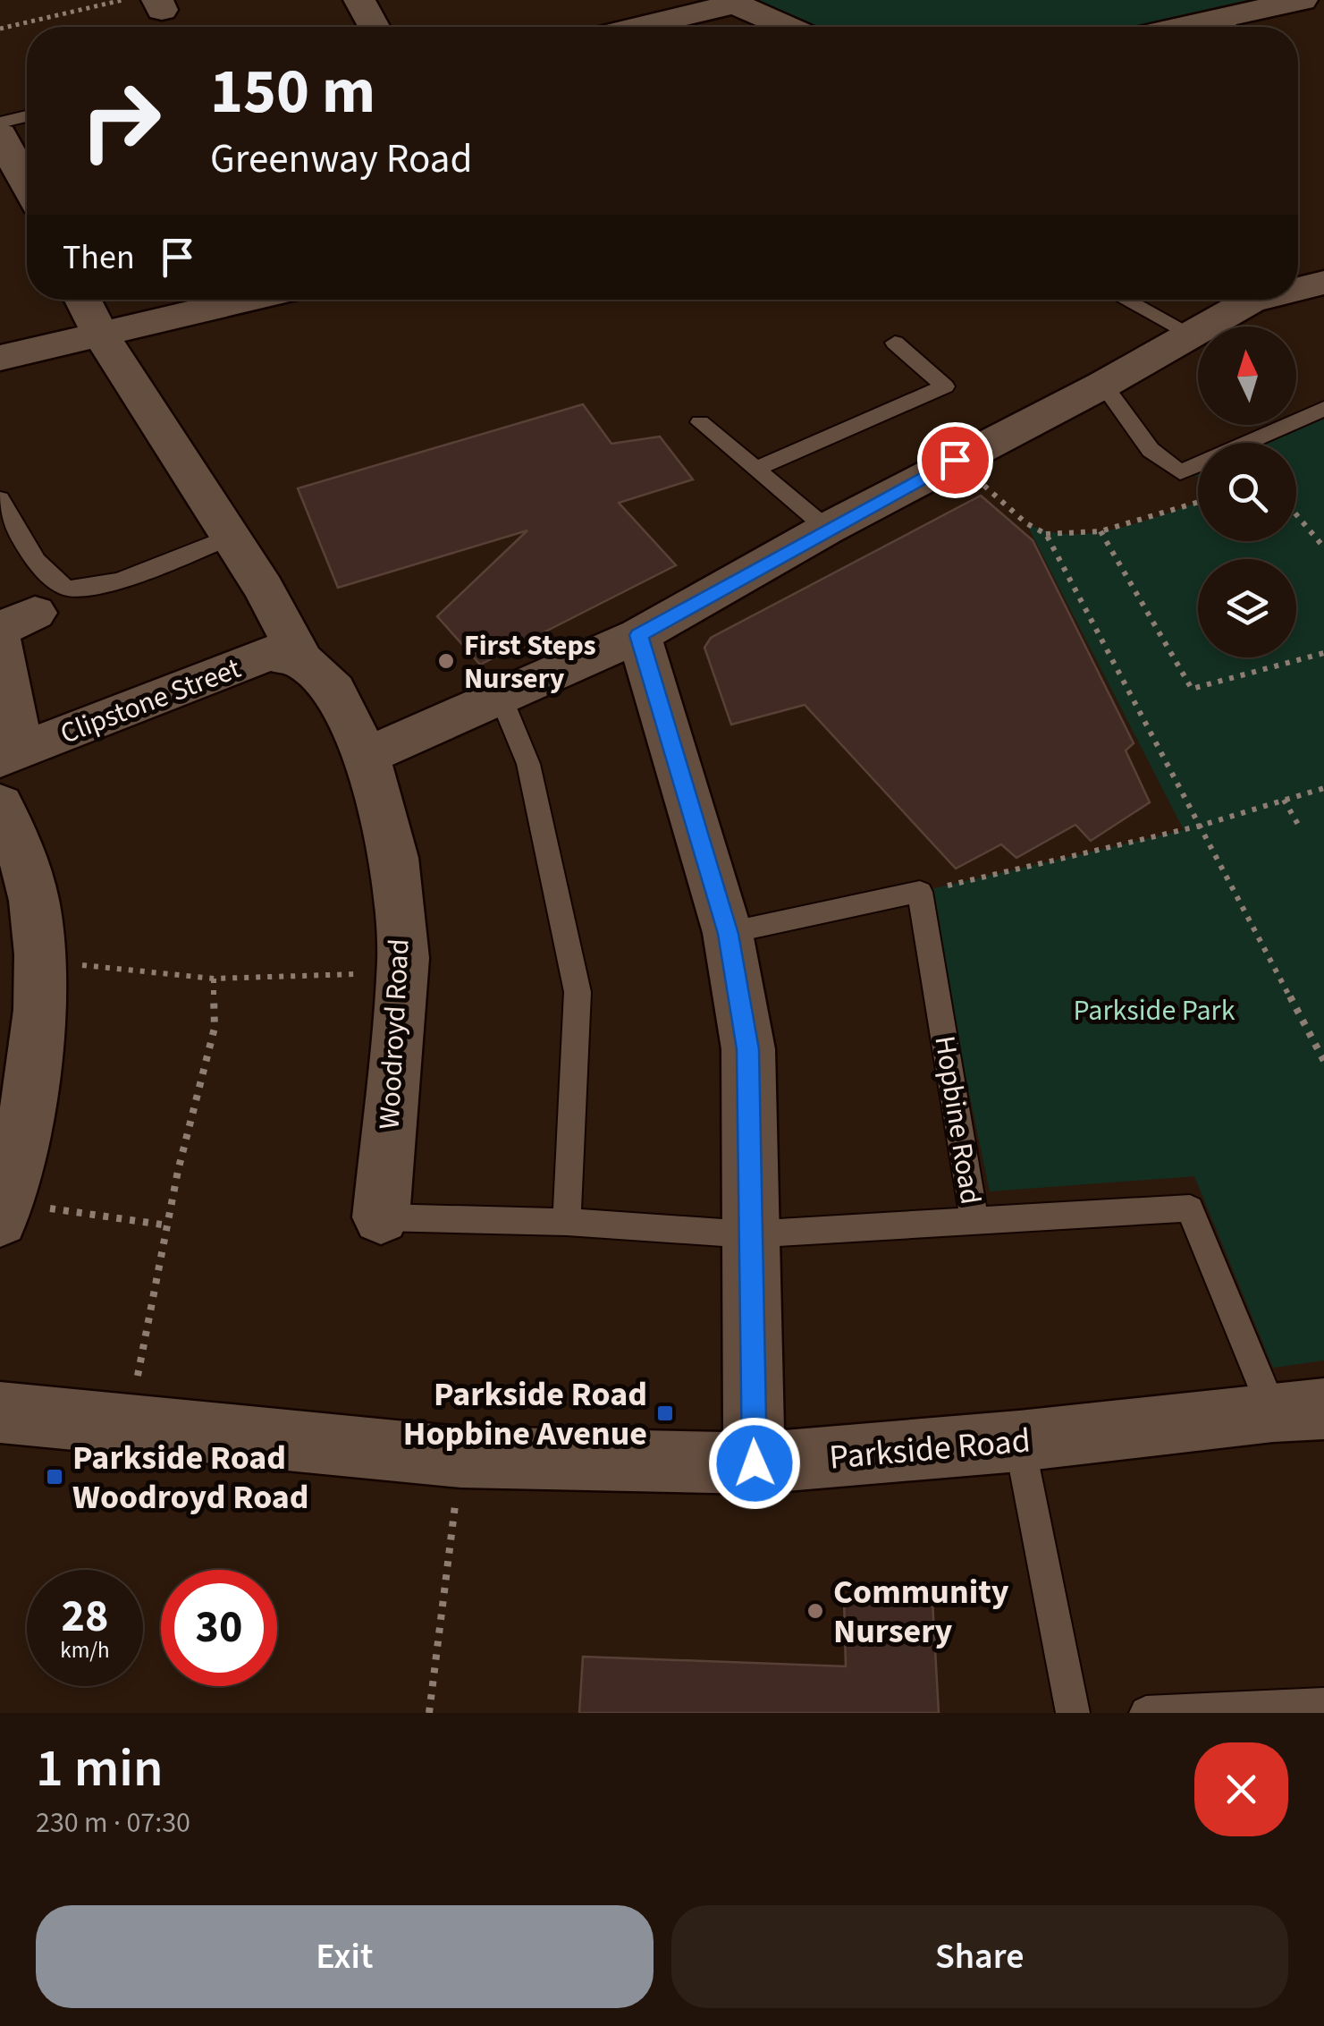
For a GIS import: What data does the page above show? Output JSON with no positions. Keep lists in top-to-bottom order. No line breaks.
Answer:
{"streets":{"street":["Clipstone Street","Woodroyd Road","Parkside Road"],"lane":["Hopbine Road"]},"crossings":[["Clipstone Street","Woodroyd Road"],["Hopbine Road","Parkside Road"]],"parks":["Parkside Park"],"places":{"other":["First Steps Nursery","Community Nursery"],"transit":["Parkside Road Hopbine Avenue","Parkside Road Woodroyd Road"]},"north":"top","page":{"turn":["150 m","Greenway Road"],"then":"Then","speed":"28 km/h","limit":"30","heading":["1 min","230 m · 07:30"],"buttons":["Exit","Share"]}}
